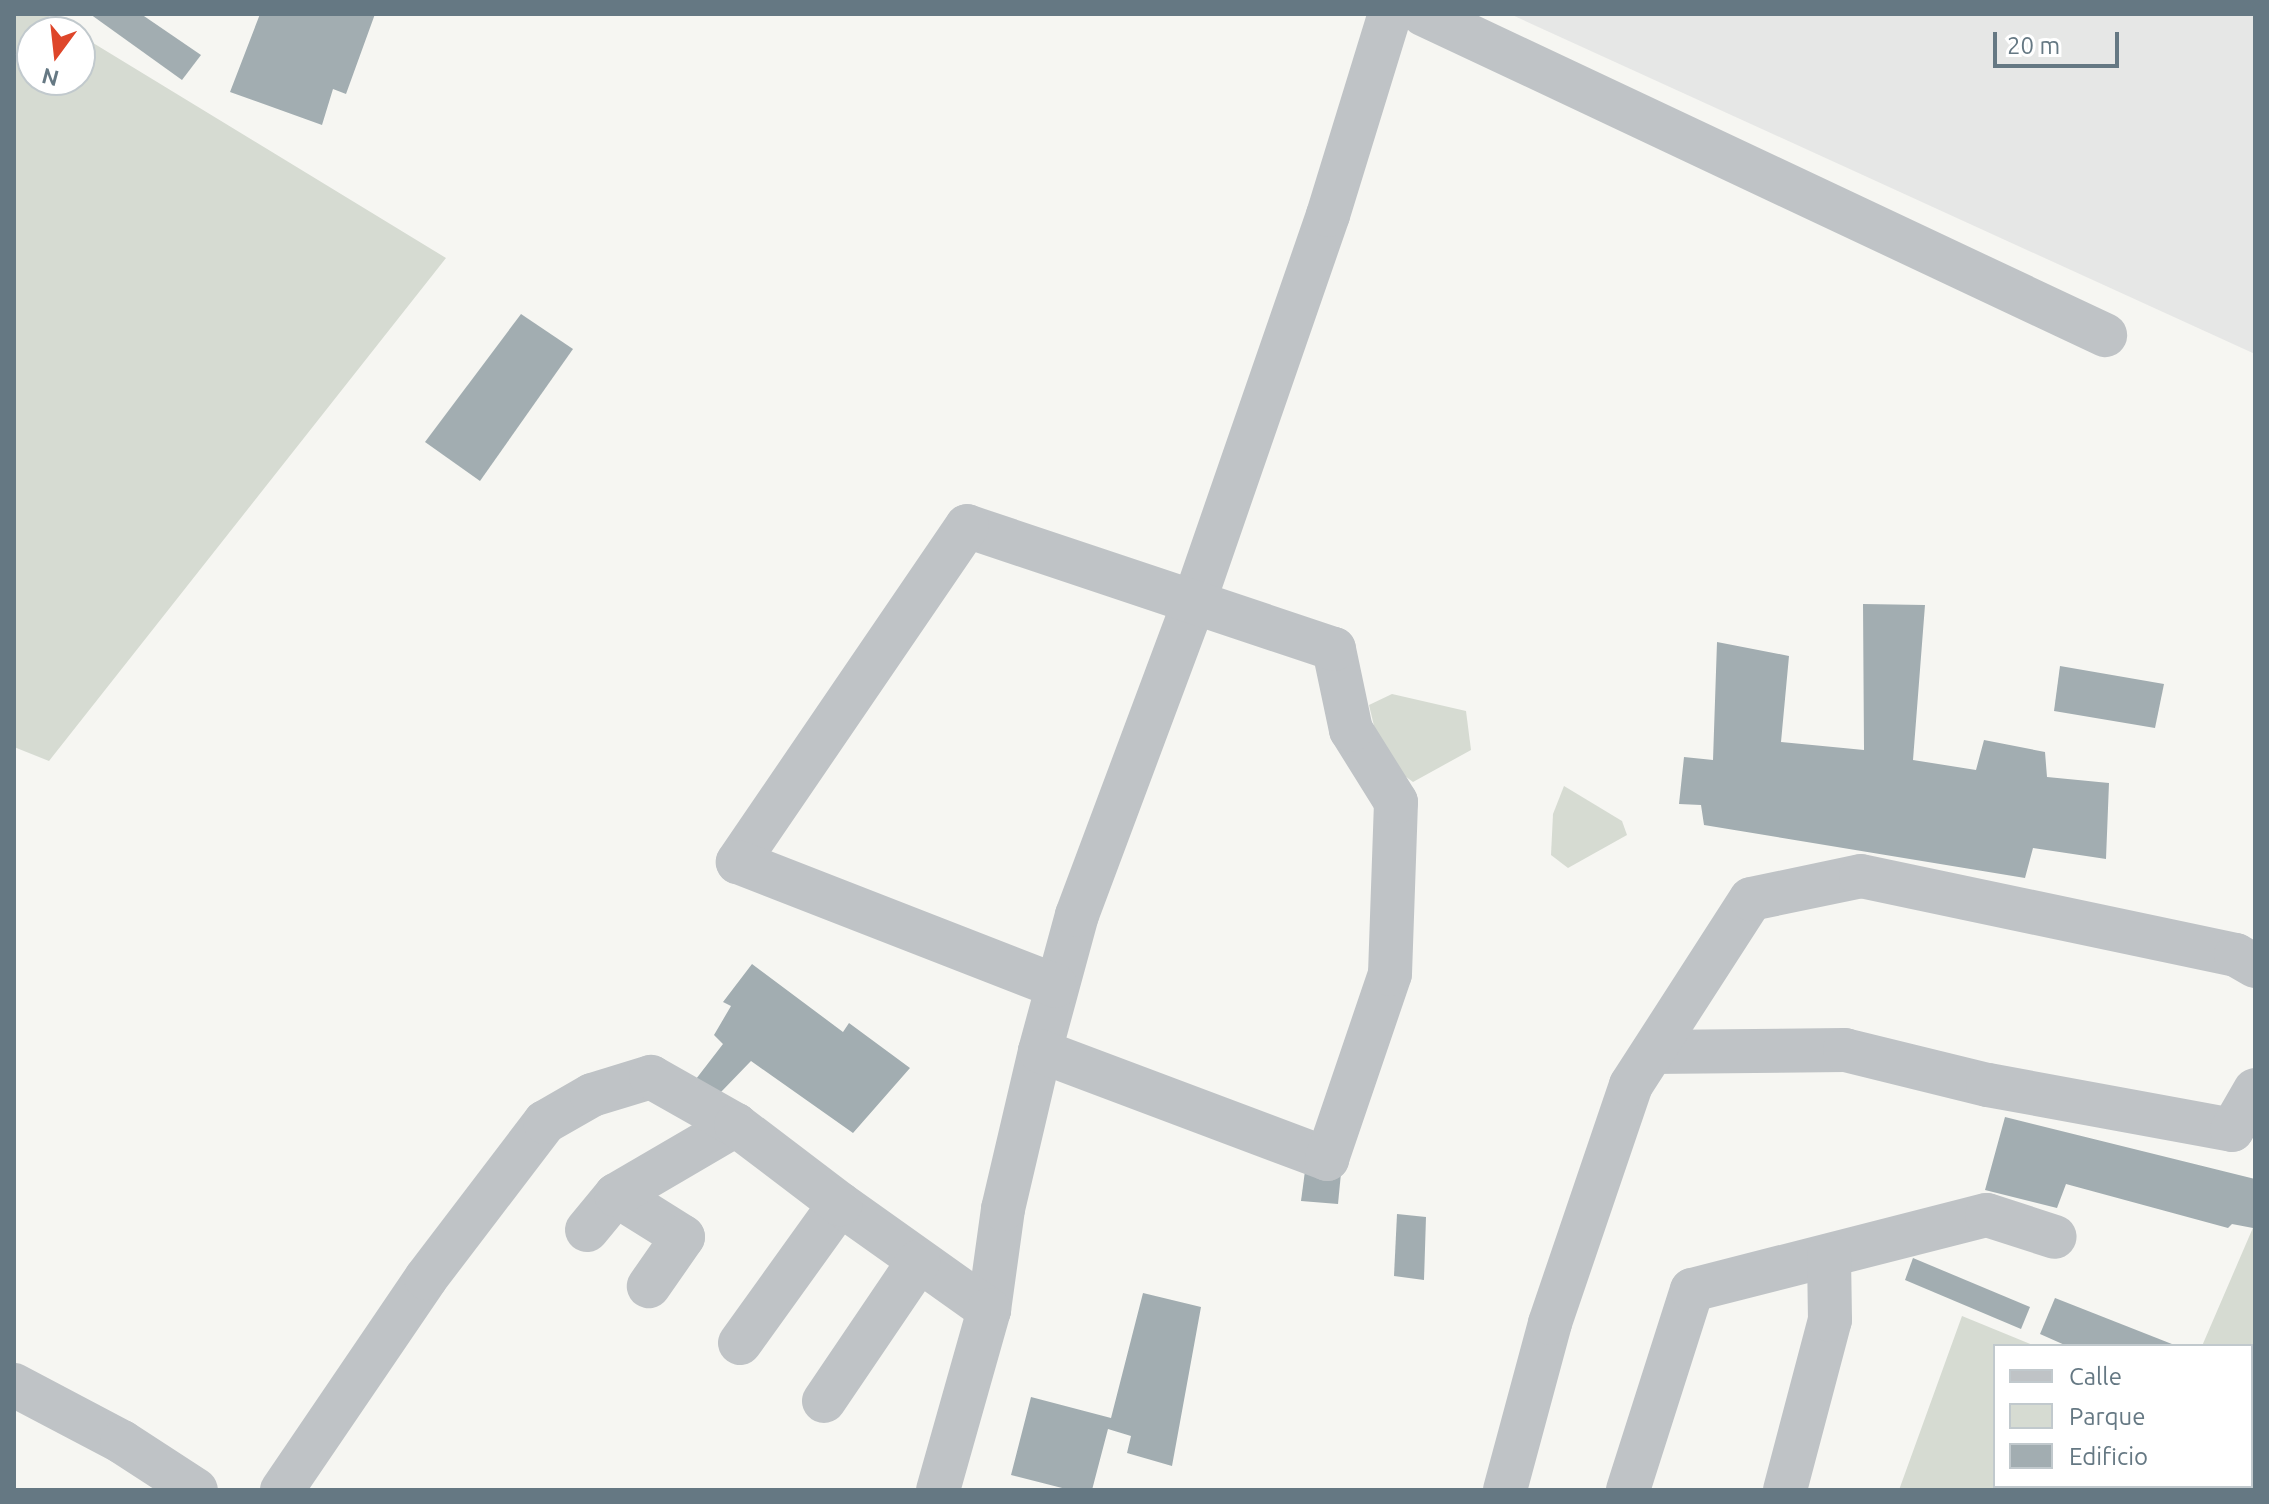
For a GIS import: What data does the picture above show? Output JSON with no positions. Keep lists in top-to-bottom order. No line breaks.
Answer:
{"legend":["Calle","Parque","Edificio"],"scale_bar":"20 m","north":"bottom"}
